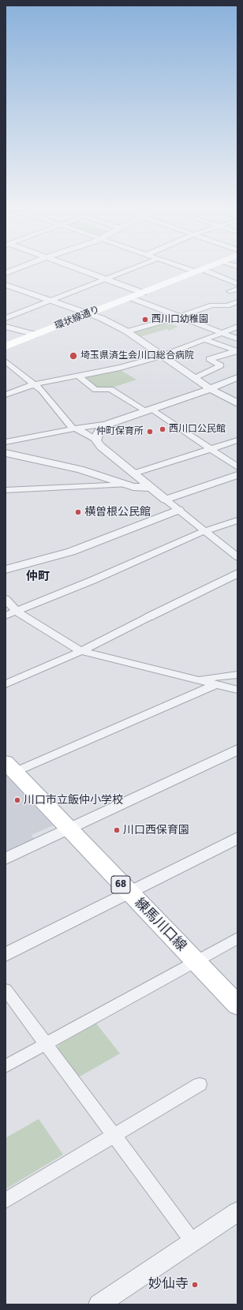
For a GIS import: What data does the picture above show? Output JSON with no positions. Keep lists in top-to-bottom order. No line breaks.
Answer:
{"streets":{"main road":["環状線通り","68","練馬川口線"]},"districts":["仲町"],"places":["西川口幼稚園","埼玉県済生会川口総合病院","西川口公民館","仲町保育所","横曽根公民館","川口市立飯仲小学校","川口西保育園","妙仙寺"]}
